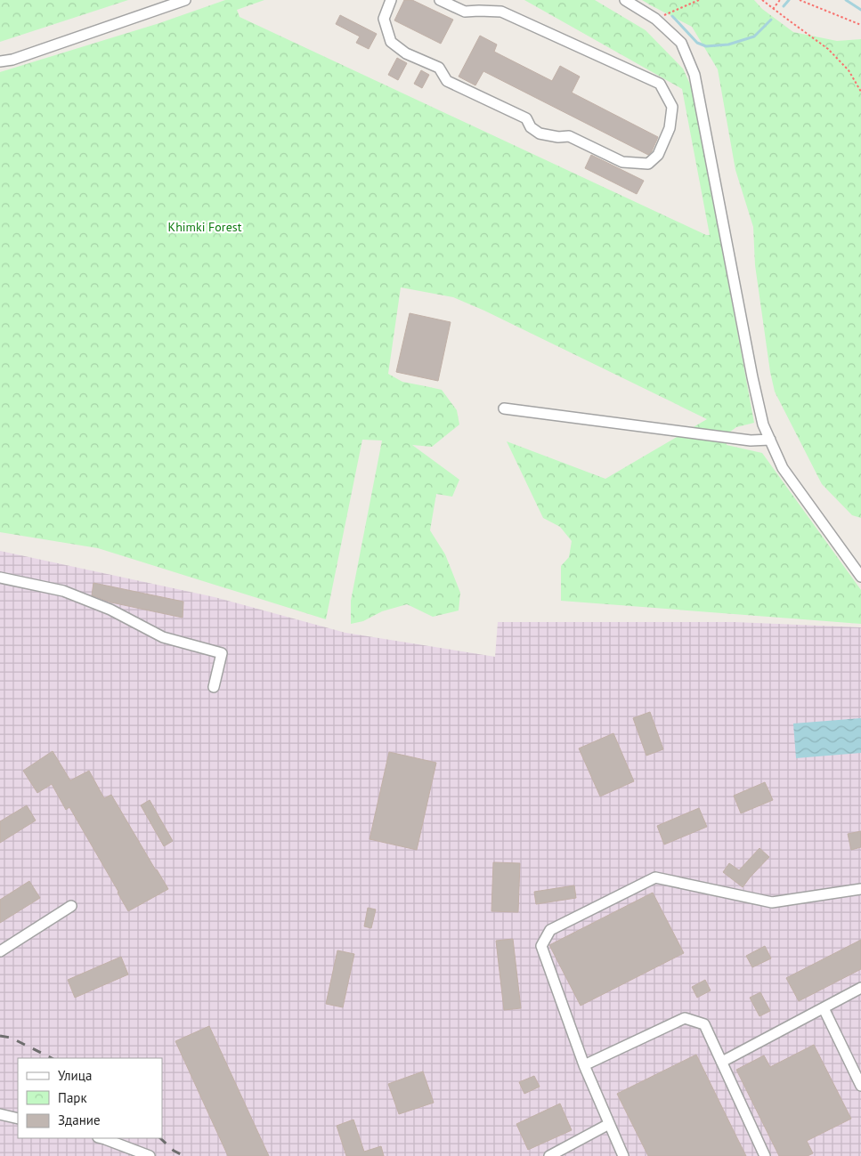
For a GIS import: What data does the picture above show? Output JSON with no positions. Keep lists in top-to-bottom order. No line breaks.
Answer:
{"parks":["Khimki Forest"],"legend":["Улица","Парк","Здание"]}
